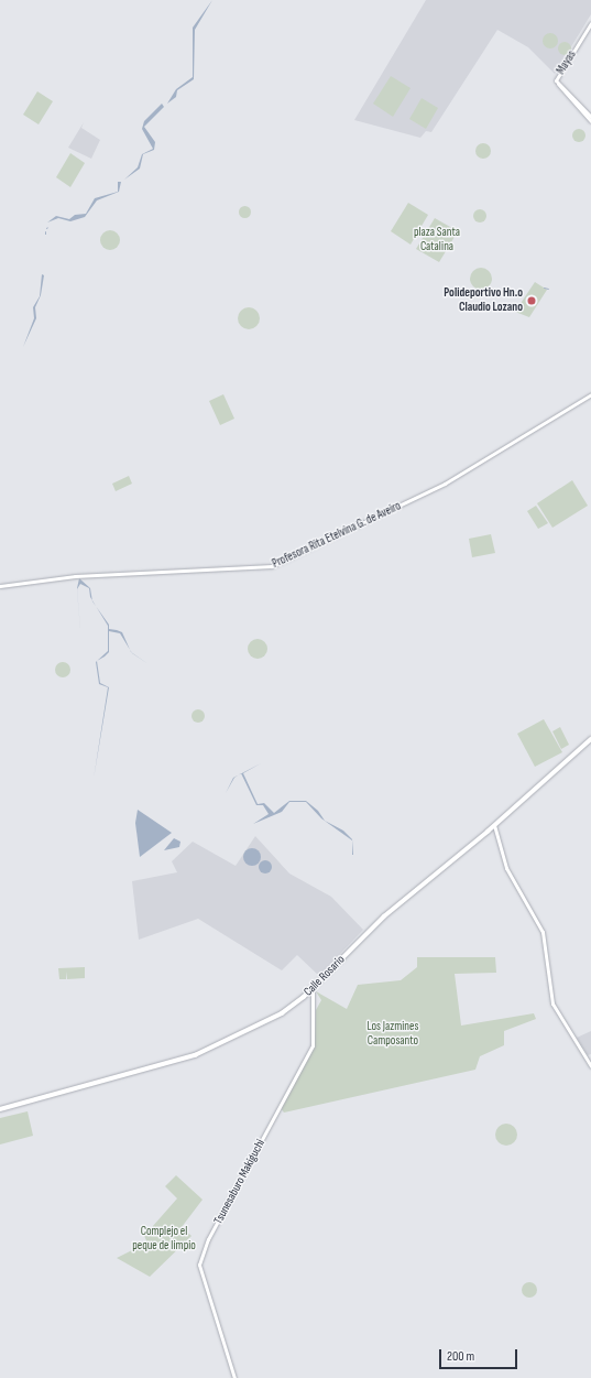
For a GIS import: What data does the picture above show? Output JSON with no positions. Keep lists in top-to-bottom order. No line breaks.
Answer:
{"streets":{"main road":["Calle Rosario"],"street":["Mayas","Profesora Rita Etelvina G. de Aveiro","Tsunesaburo Makiguchi"]},"crossings":[["Calle Rosario","Tsunesaburo Makiguchi"]],"parks":["plaza Santa Catalina","Los Jazmines Camposanto","Complejo el peque de limpio"],"places":["Polideportivo Hn.o Claudio Lozano"],"scale_bar":"200 m"}
